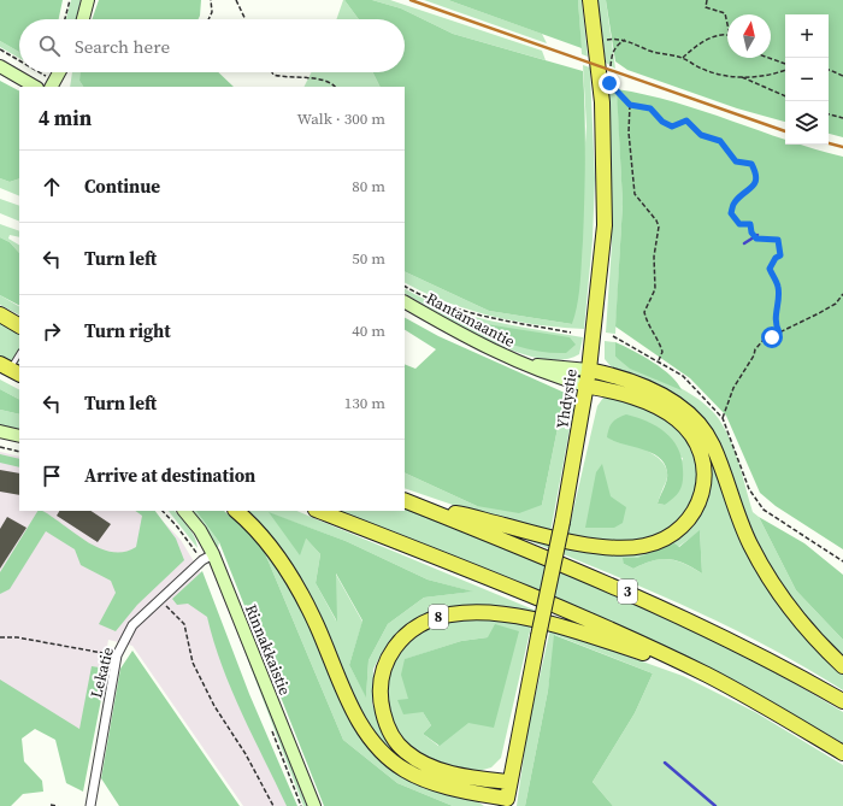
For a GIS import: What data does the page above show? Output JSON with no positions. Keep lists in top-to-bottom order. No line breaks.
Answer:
{"streets":{"highway":["Yhdystie","3","8"],"street":["Rantamaantie","Rinnakkaistie","Lekatie"]},"crossings":[["Rantamaantie","Yhdystie"],["Yhdystie","8"],["Rinnakkaistie","Lekatie"]],"north":"top","page":{"map_buttons":["+","−"],"search":"Search here","heading":["4 min","Walk · 300 m"],"list":[["Continue","80 m"],["Turn left","50 m"],["Turn right","40 m"],["Turn left","130 m"],"Arrive at destination"]}}
